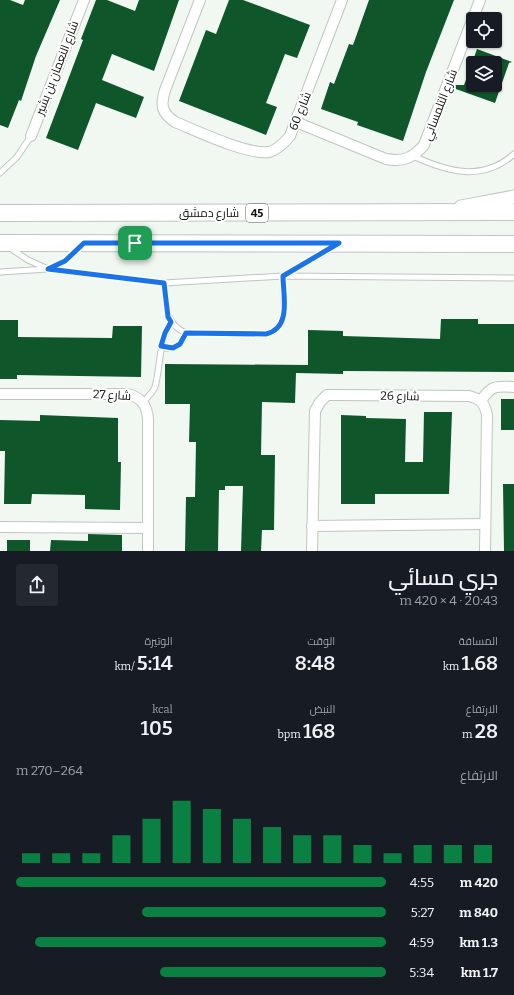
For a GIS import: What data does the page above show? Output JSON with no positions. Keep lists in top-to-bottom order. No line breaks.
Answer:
{"streets":{"main road":["شارع دمشق","45"],"street":["شارع النعمان بن بشير","شارع التلمساني","شارع 60","شارع 27","شارع 26"]},"page":{"heading":["جري مسائي","20:43 · 4 × 420 m"],"stats":[["المسافة","1.68 km"],["الوقت","8:48"],["الوتيرة","5:14 /km"],["الارتفاع","28 m"],["النبض","168 bpm"],["kcal","105"]],"chart":["الارتفاع","264–270 m"],"list":[{"name":"420 m","note":"4:55"},{"name":"840 m","note":"5:27"},{"name":"1.3 km","note":"4:59"},{"name":"1.7 km","note":"5:34"}]}}
